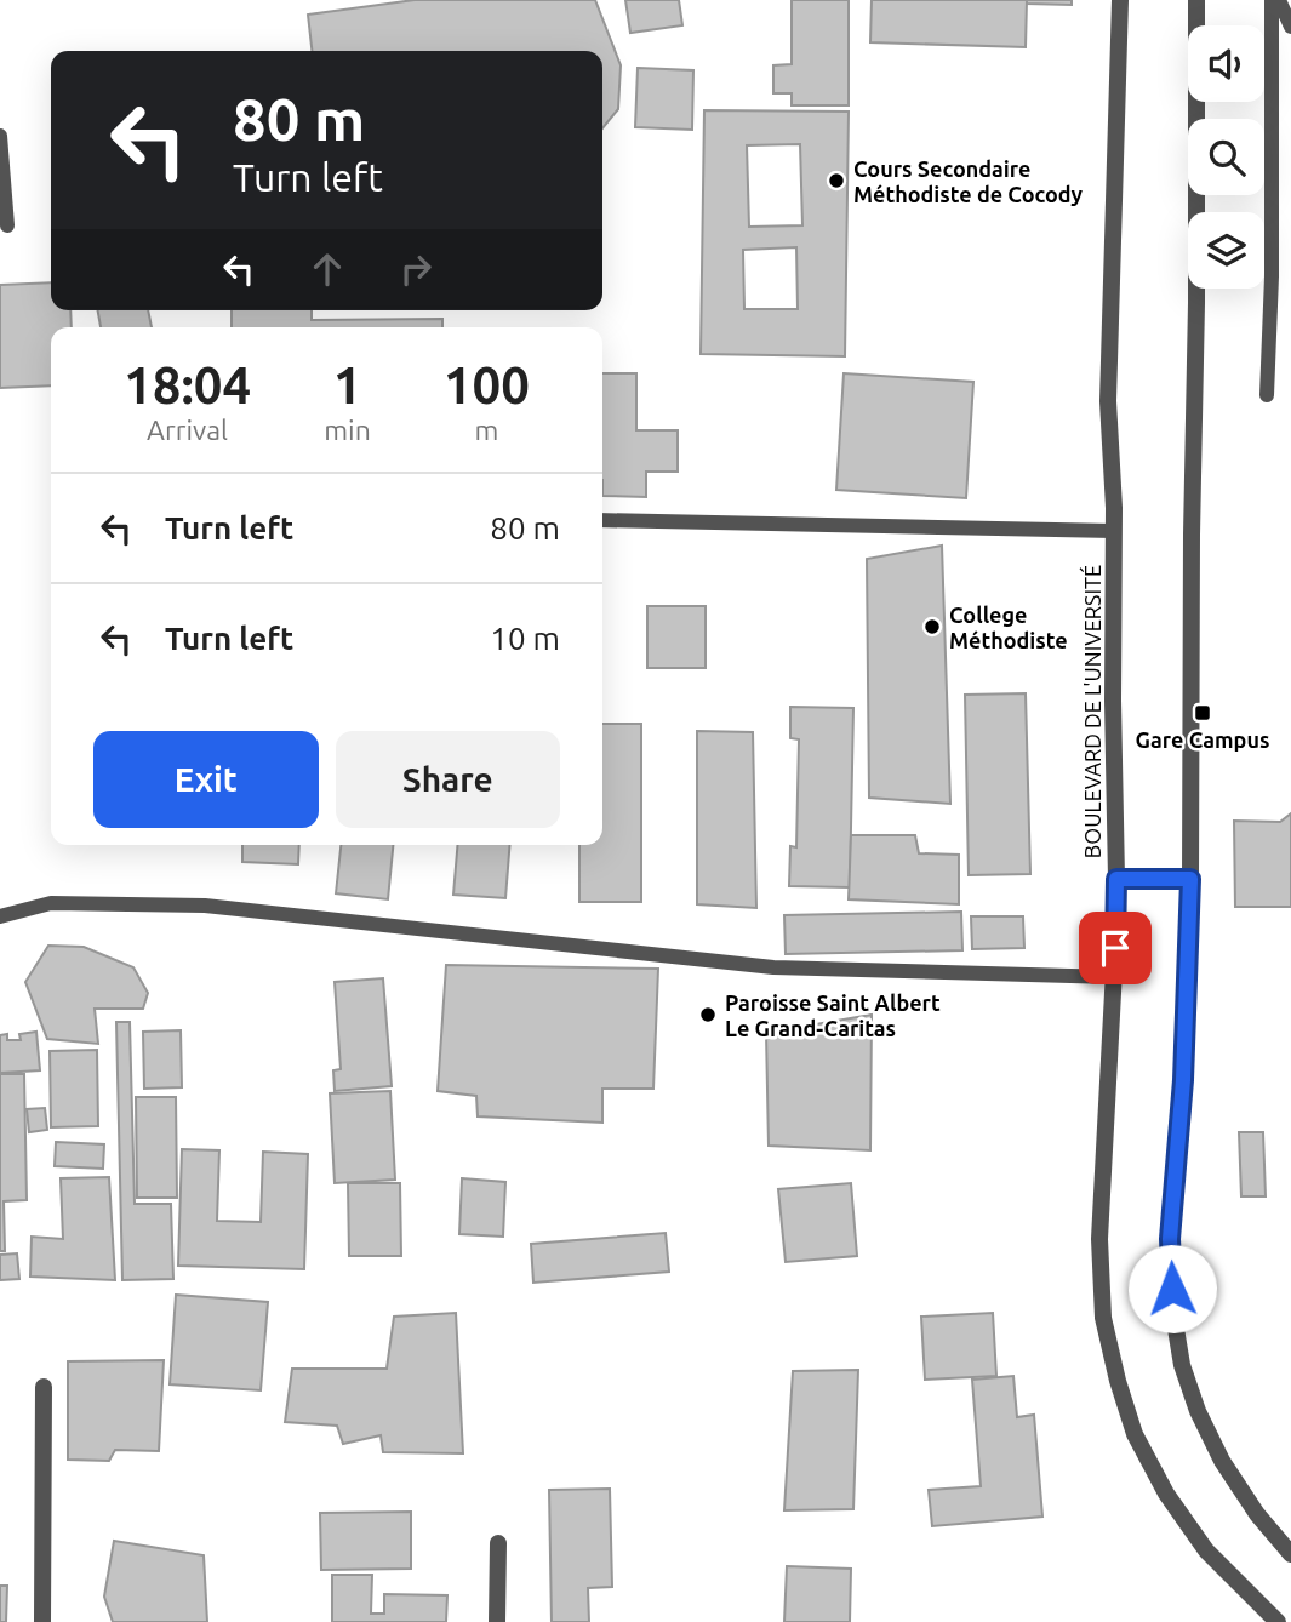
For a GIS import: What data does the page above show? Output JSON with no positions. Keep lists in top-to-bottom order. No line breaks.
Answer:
{"streets":{"street":["BOULEVARD DE L'UNIVERSITÉ"]},"places":{"other":["Cours Secondaire Méthodiste de Cocody","College Méthodiste","Paroisse Saint Albert Le Grand-Caritas"],"transit":["Gare Campus"]},"page":{"turn":["80 m","Turn left"],"eta":["18:04","Arrival","1","min","100","m"],"list":[{"name":"Turn left","value":"80 m"},{"name":"Turn left","value":"10 m"}],"buttons":["Exit","Share"]}}
